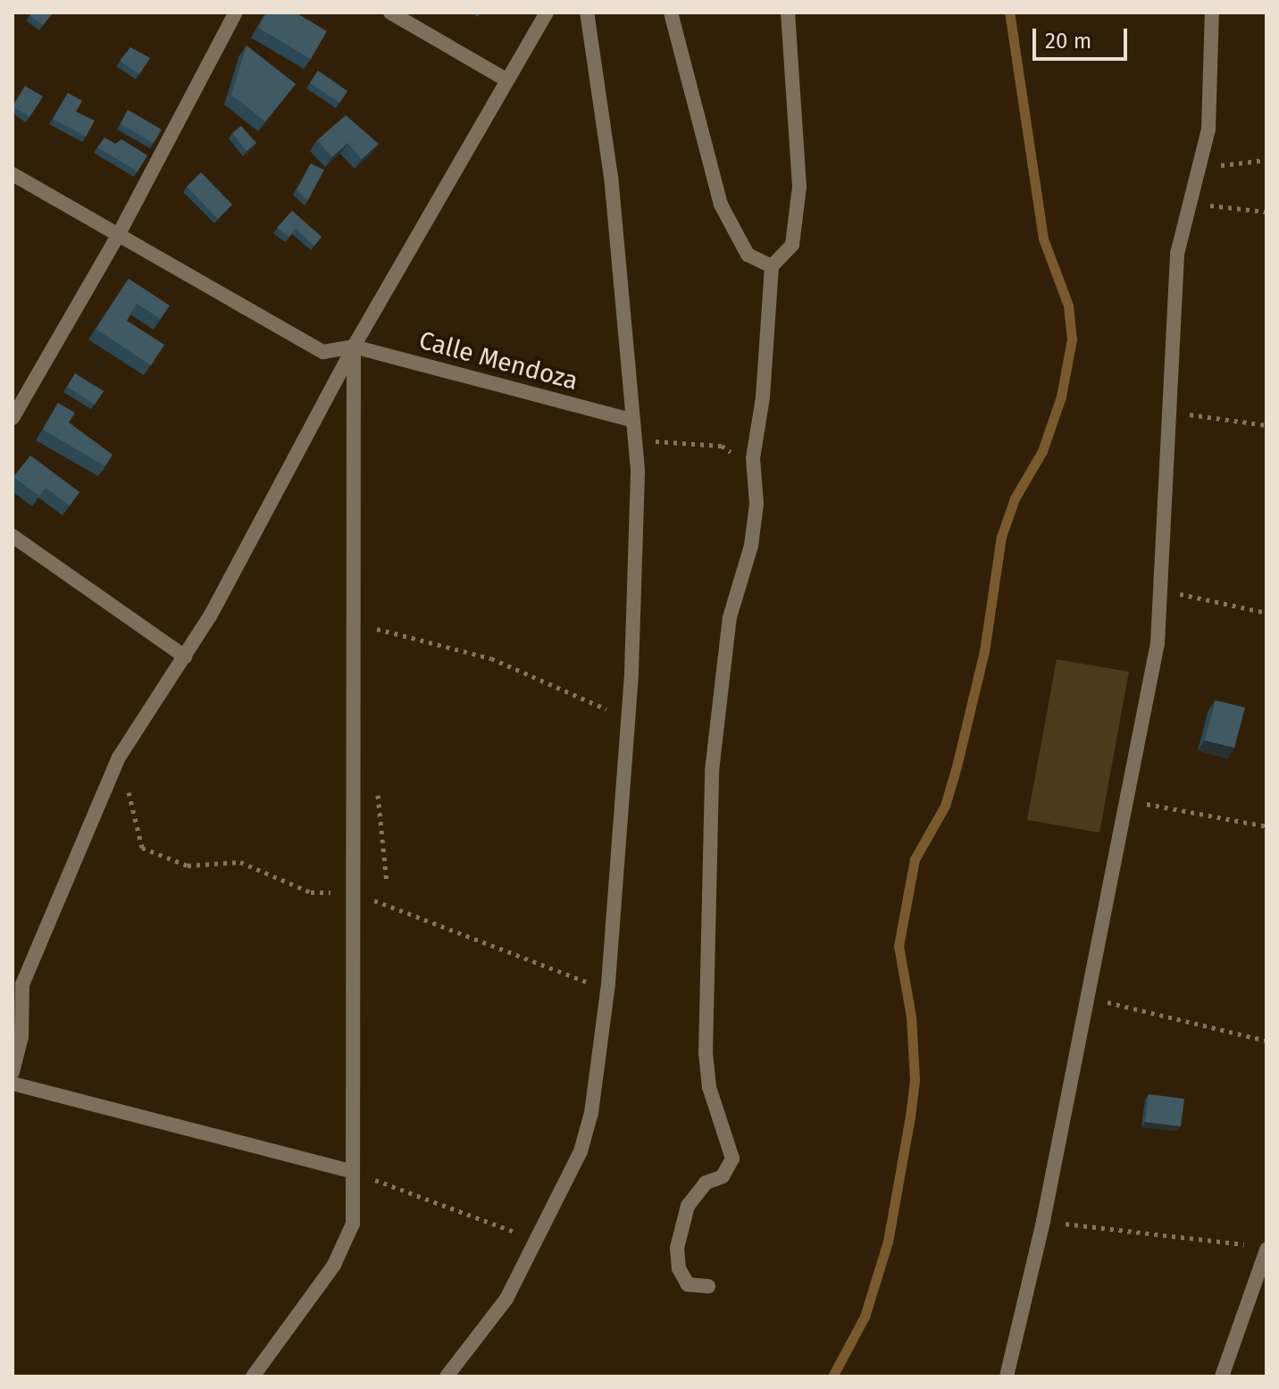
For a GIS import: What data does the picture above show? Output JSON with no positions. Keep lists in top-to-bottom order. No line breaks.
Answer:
{"streets":{"street":["Calle Mendoza"]},"scale_bar":"20 m"}
